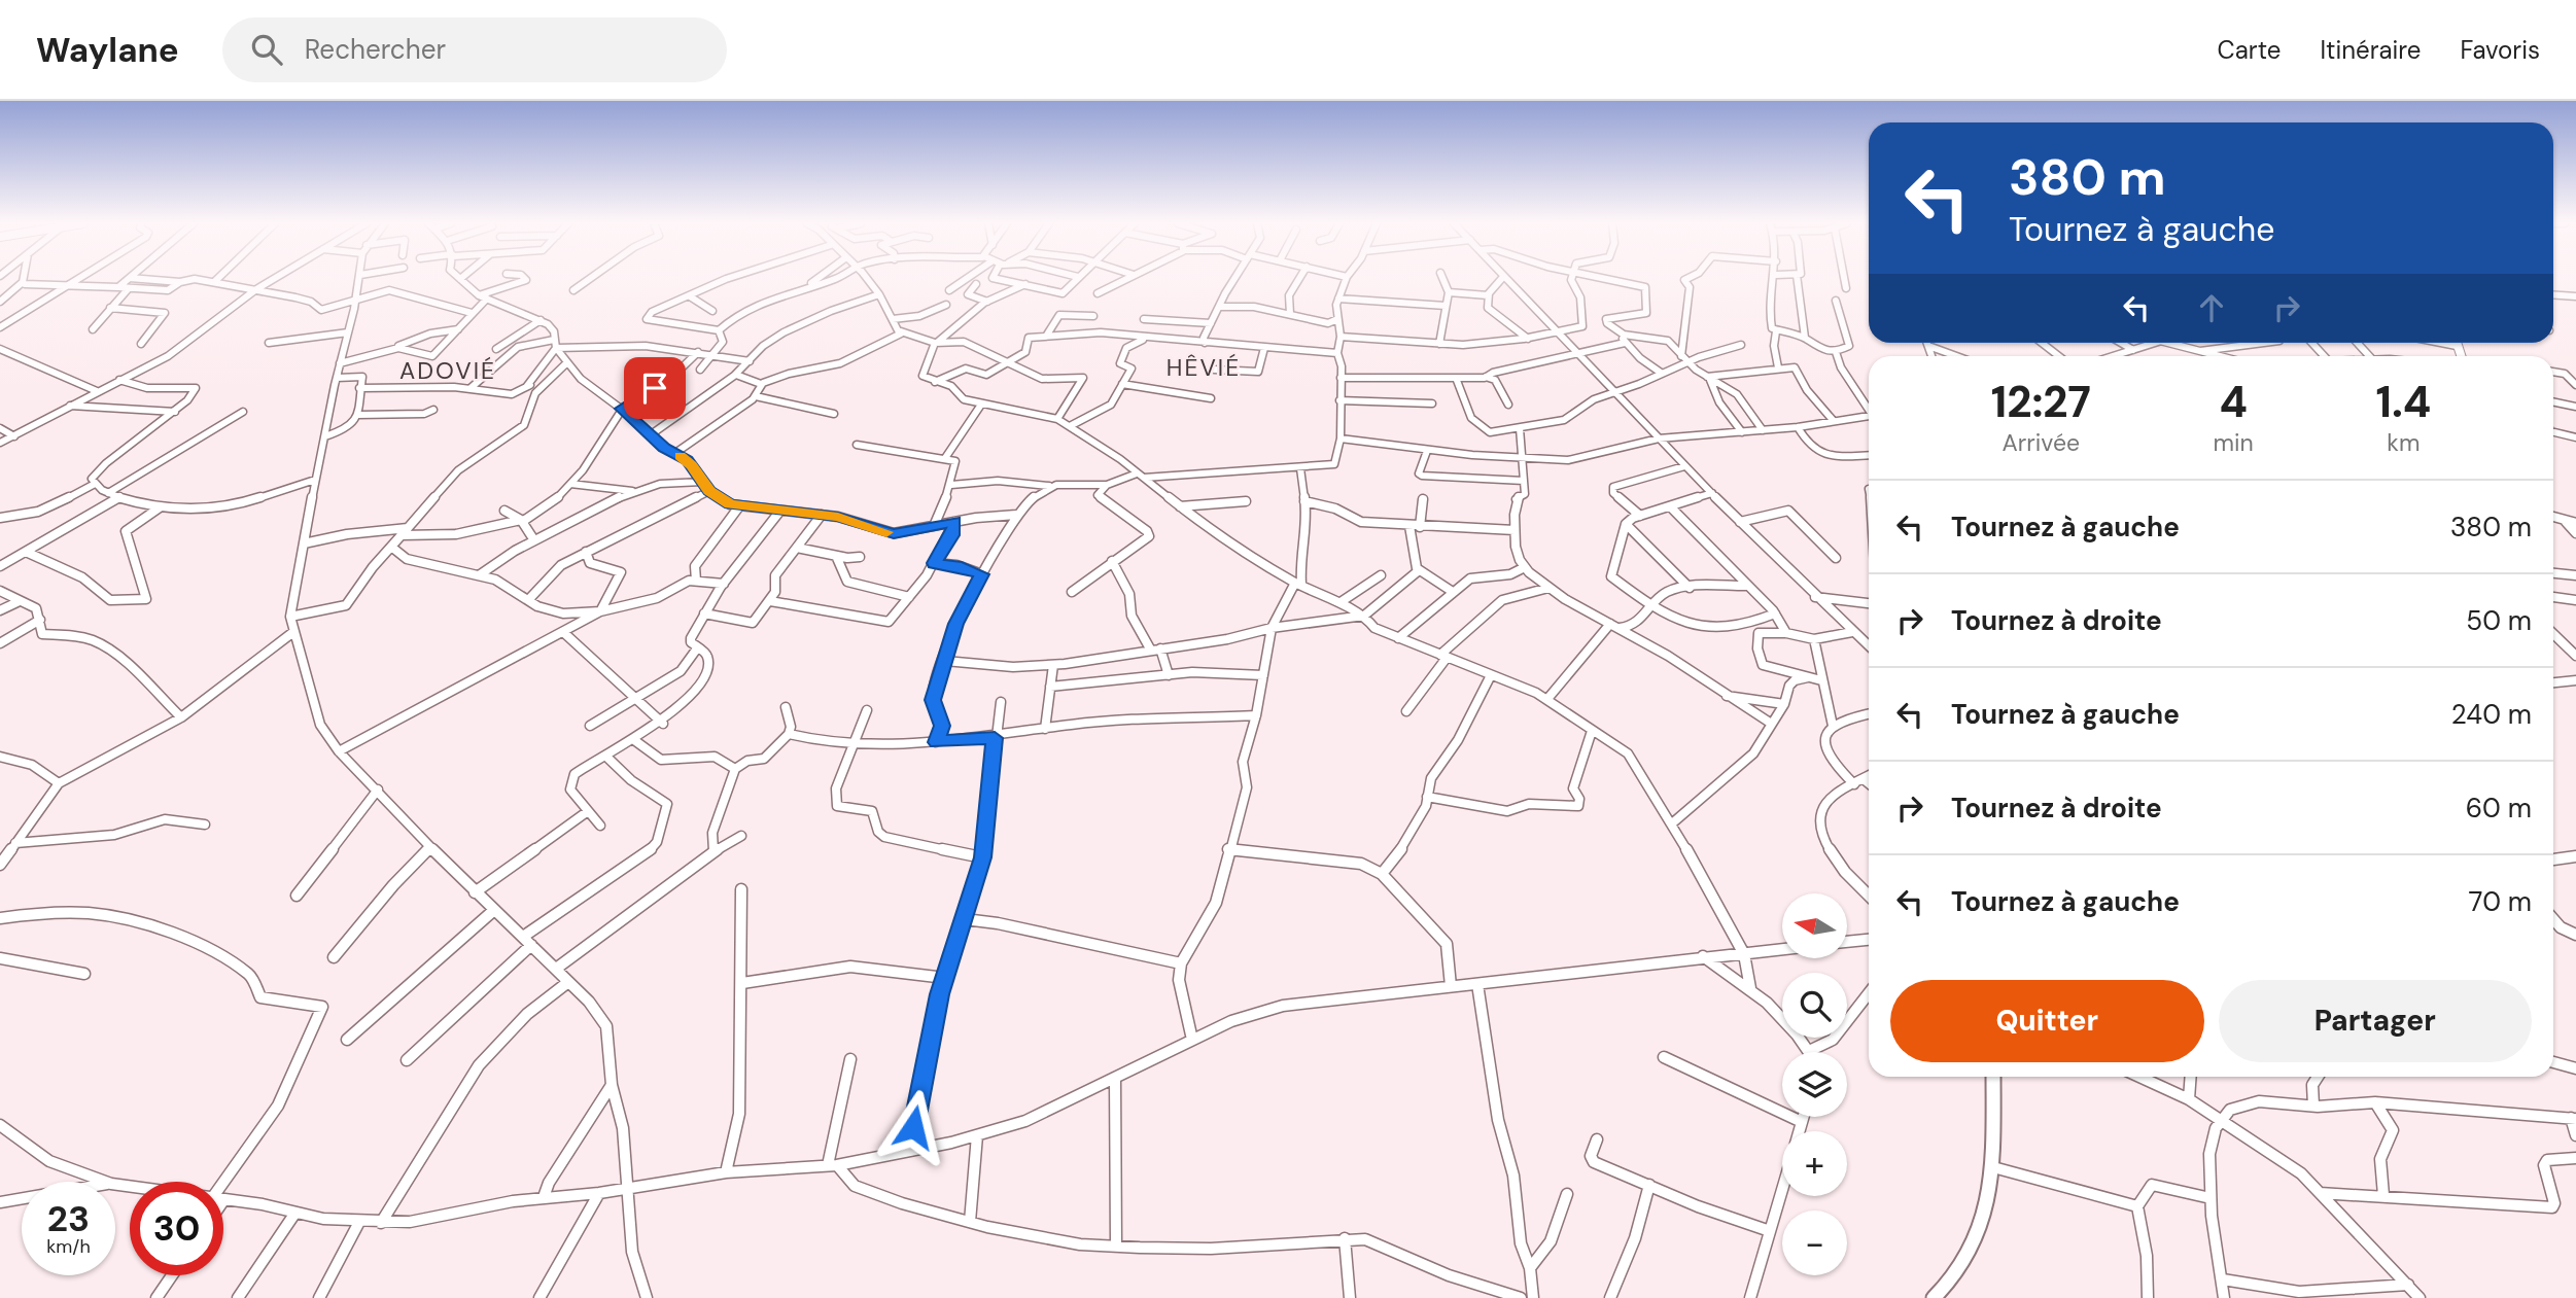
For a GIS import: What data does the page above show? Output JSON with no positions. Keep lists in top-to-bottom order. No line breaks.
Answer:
{"districts":["HÊVIÉ","ADOVIÉ"],"north":"left","page":{"header":"Waylane","search":"Rechercher","nav":["Carte","Itinéraire","Favoris"],"turn":["380 m","Tournez à gauche"],"eta":["12:27","Arrivée","4","min","1.4","km"],"list":[{"name":"Tournez à gauche","value":"380 m"},{"name":"Tournez à droite","value":"50 m"},{"name":"Tournez à gauche","value":"240 m"},{"name":"Tournez à droite","value":"60 m"},{"name":"Tournez à gauche","value":"70 m"}],"map_buttons":["+","−"],"buttons":["Quitter","Partager"],"speed":"23 km/h","limit":"30"}}
